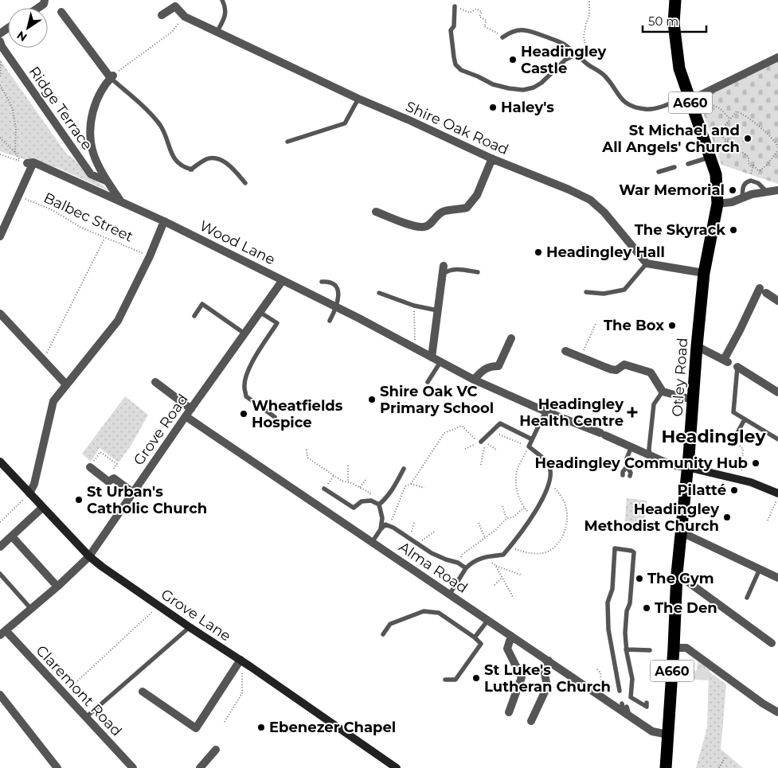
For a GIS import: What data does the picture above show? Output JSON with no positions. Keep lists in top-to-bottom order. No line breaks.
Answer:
{"streets":{"highway":["A660","Otley Road"],"main road":["Grove Lane"],"street":["Ridge Terrace","Shire Oak Road","Wood Lane","Grove Road","Alma Road","Claremont Road"],"path":["Balbec Street"]},"crossings":[["A660","Otley Road"],["Balbec Street","Wood Lane"],["Wood Lane","Otley Road"],["Wood Lane","Grove Road"],["Otley Road","Alma Road"],["Grove Road","Alma Road"],["Grove Road","Grove Lane"],["Grove Road","Claremont Road"]],"districts":["Headingley"],"places":{"other":["Headingley Castle","Haley's","St Michael and All Angels' Church","War Memorial","The Skyrack","Headingley Hall","The Box","Shire Oak VC Primary School","Wheatfields Hospice","Headingley Community Hub","Pilatté","St Urban's Catholic Church","Headingley Methodist Church","The Gym","The Den","St Luke's Lutheran Church","Ebenezer Chapel"],"health":["Headingley Health Centre"]},"scale_bar":"50 m","north":"bottom left"}
